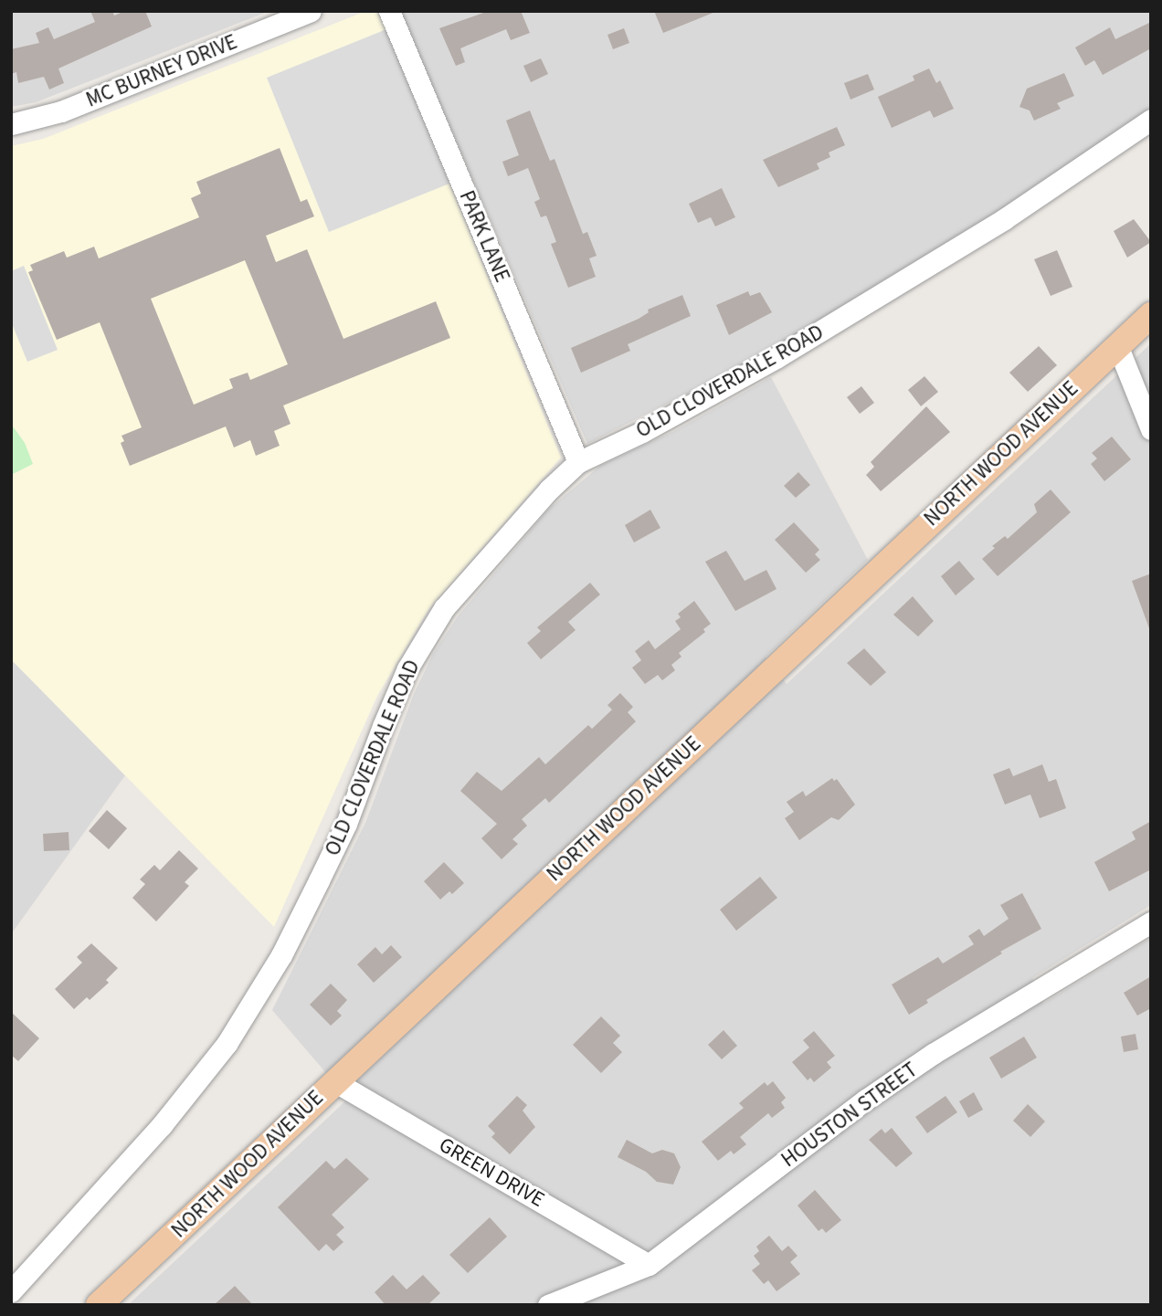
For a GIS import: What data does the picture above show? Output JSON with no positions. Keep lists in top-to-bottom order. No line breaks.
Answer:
{"streets":{"main road":["NORTH WOOD AVENUE"],"street":["MC BURNEY DRIVE","PARK LANE","OLD CLOVERDALE ROAD","HOUSTON STREET","GREEN DRIVE"]},"crossings":[["PARK LANE","OLD CLOVERDALE ROAD"],["NORTH WOOD AVENUE","GREEN DRIVE"],["HOUSTON STREET","GREEN DRIVE"]]}
